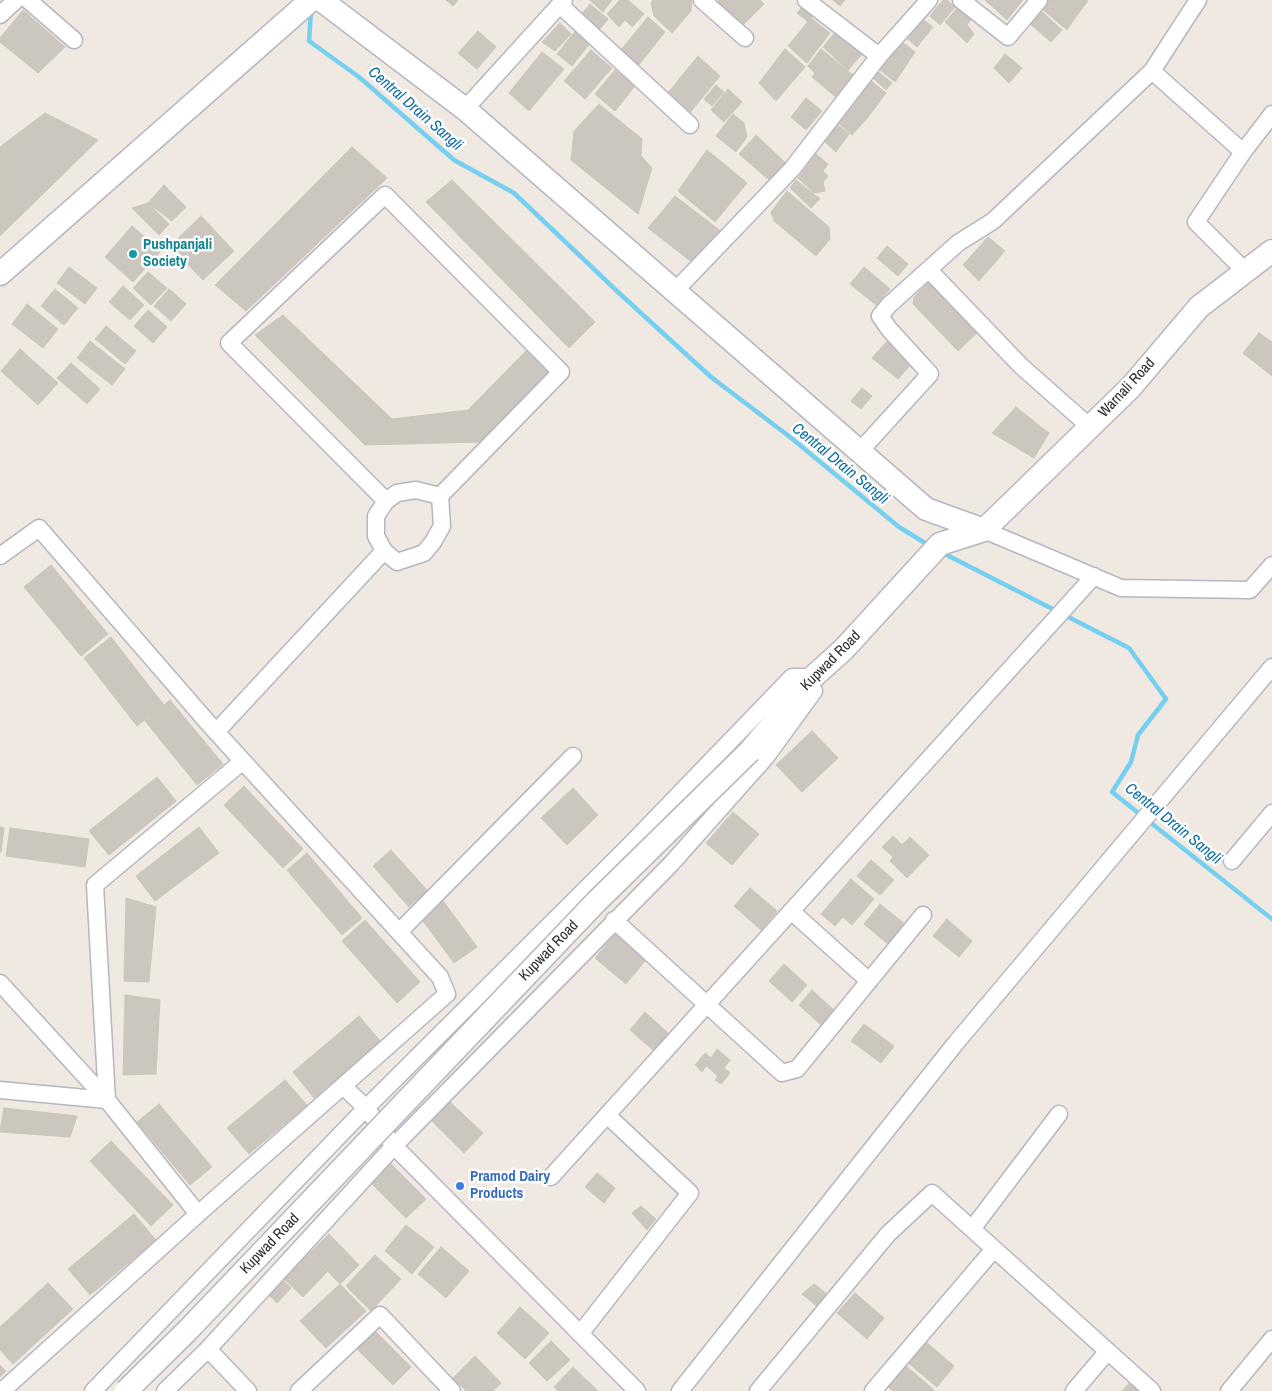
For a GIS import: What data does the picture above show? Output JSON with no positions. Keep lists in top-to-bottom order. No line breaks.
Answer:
{"streets":{"main road":["Warnali Road","Kupwad Road"]},"crossings":[["Warnali Road","Kupwad Road"]],"water":["Central Drain Sangli"],"places":["Pushpanjali Society","Pramod Dairy Products"]}
